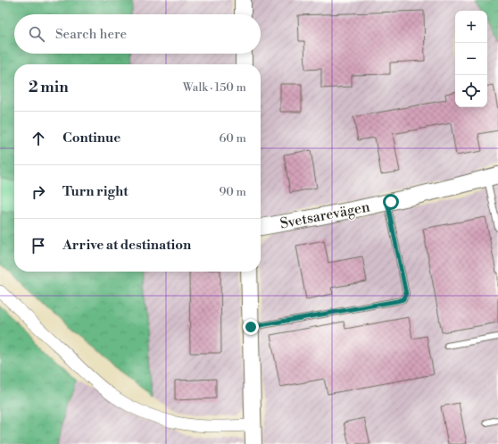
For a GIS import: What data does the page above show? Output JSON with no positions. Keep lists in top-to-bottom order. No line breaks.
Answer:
{"streets":{"street":["Svetsarevägen"]},"page":{"map_buttons":["+","−"],"search":"Search here","heading":["2 min","Walk · 150 m"],"list":[["Continue","60 m"],["Turn right","90 m"],"Arrive at destination"]}}
